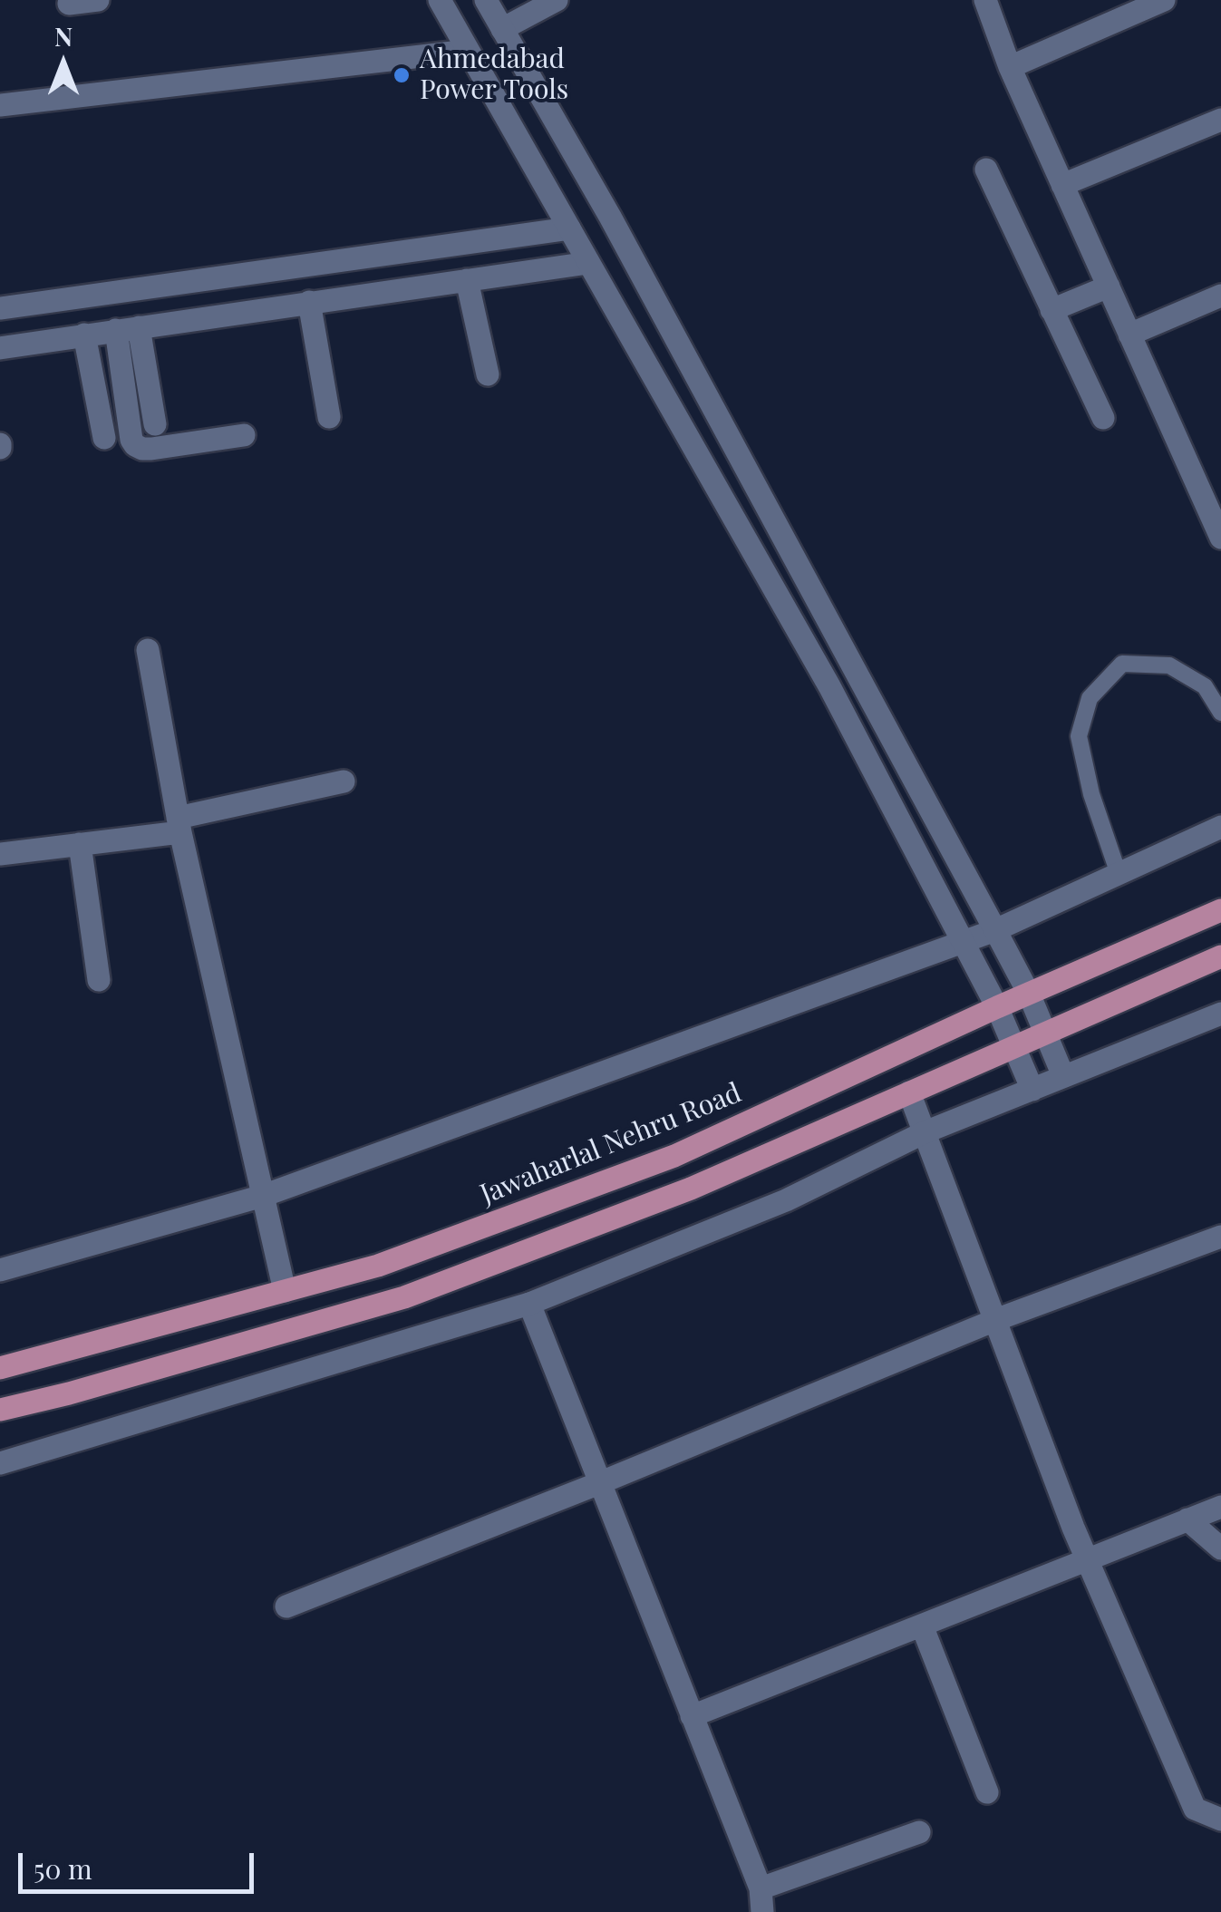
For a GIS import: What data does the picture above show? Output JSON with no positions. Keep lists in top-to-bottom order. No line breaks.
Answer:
{"streets":{"main road":["Jawaharlal Nehru Road"]},"places":["Ahmedabad Power Tools"],"scale_bar":"50 m","north":"top"}
